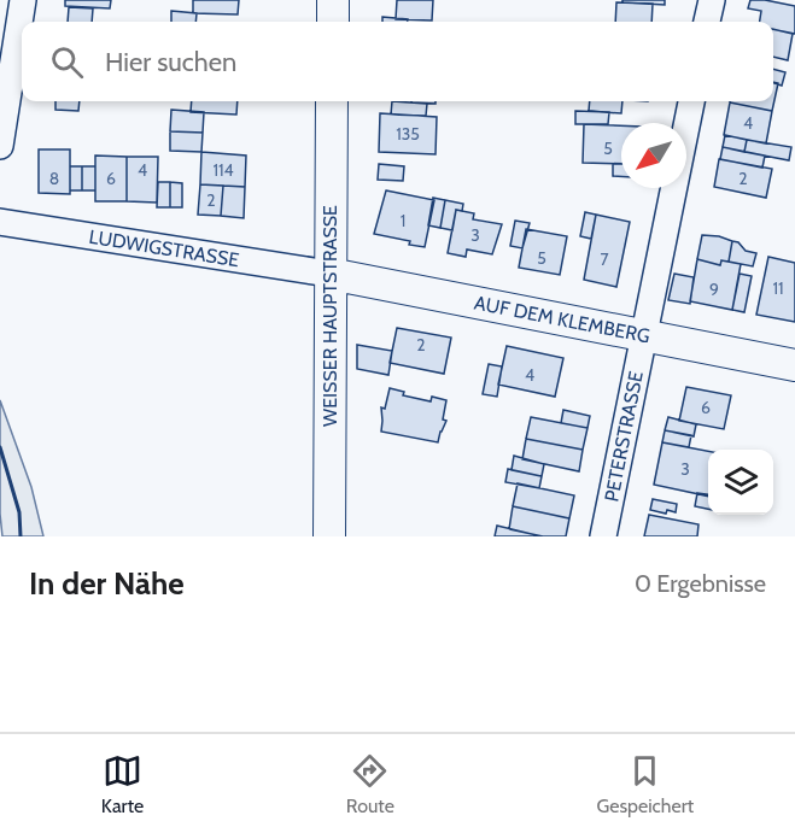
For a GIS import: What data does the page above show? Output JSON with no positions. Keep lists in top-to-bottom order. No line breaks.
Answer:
{"streets":{"street":["LUDWIGSTRASSE","WEISSER HAUPTSTRASSE","AUF DEM KLEMBERG","PETERSTRASSE"]},"crossings":[["LUDWIGSTRASSE","WEISSER HAUPTSTRASSE"],["LUDWIGSTRASSE","AUF DEM KLEMBERG"],["WEISSER HAUPTSTRASSE","AUF DEM KLEMBERG"],["AUF DEM KLEMBERG","PETERSTRASSE"]],"house_numbers":["4","135","5","4","114","8","6","2","2","1","3","5","7","11","9","2","4","6","3"],"north":"bottom left","page":{"search":"Hier suchen","heading":["In der Nähe","0 Ergebnisse"],"nav":["Karte","Route","Gespeichert"]}}
